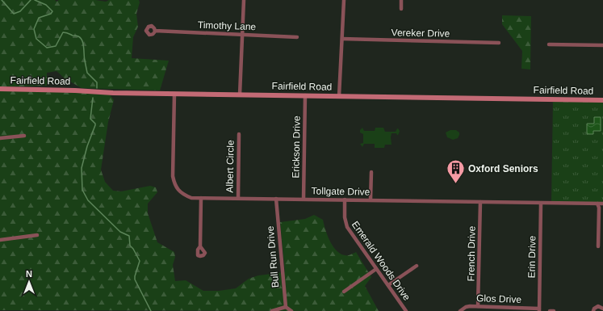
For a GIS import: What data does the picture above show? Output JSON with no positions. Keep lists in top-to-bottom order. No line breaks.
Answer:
{"streets":{"street":["Timothy Lane","Vereker Drive","Fairfield Road","Erickson Drive","Albert Circle","Tollgate Drive","French Drive","Bull Run Drive","Erin Drive","Emerald Woods Drive","Glos Drive"]},"crossings":[["Fairfield Road","Erickson Drive"],["Fairfield Road","Tollgate Drive"],["Erickson Drive","Tollgate Drive"],["Albert Circle","Tollgate Drive"],["Tollgate Drive","French Drive"],["Tollgate Drive","Bull Run Drive"],["Tollgate Drive","Erin Drive"],["Tollgate Drive","Emerald Woods Drive"],["French Drive","Glos Drive"],["Erin Drive","Glos Drive"]],"places":{"building":["Oxford Seniors"]},"north":"top"}
